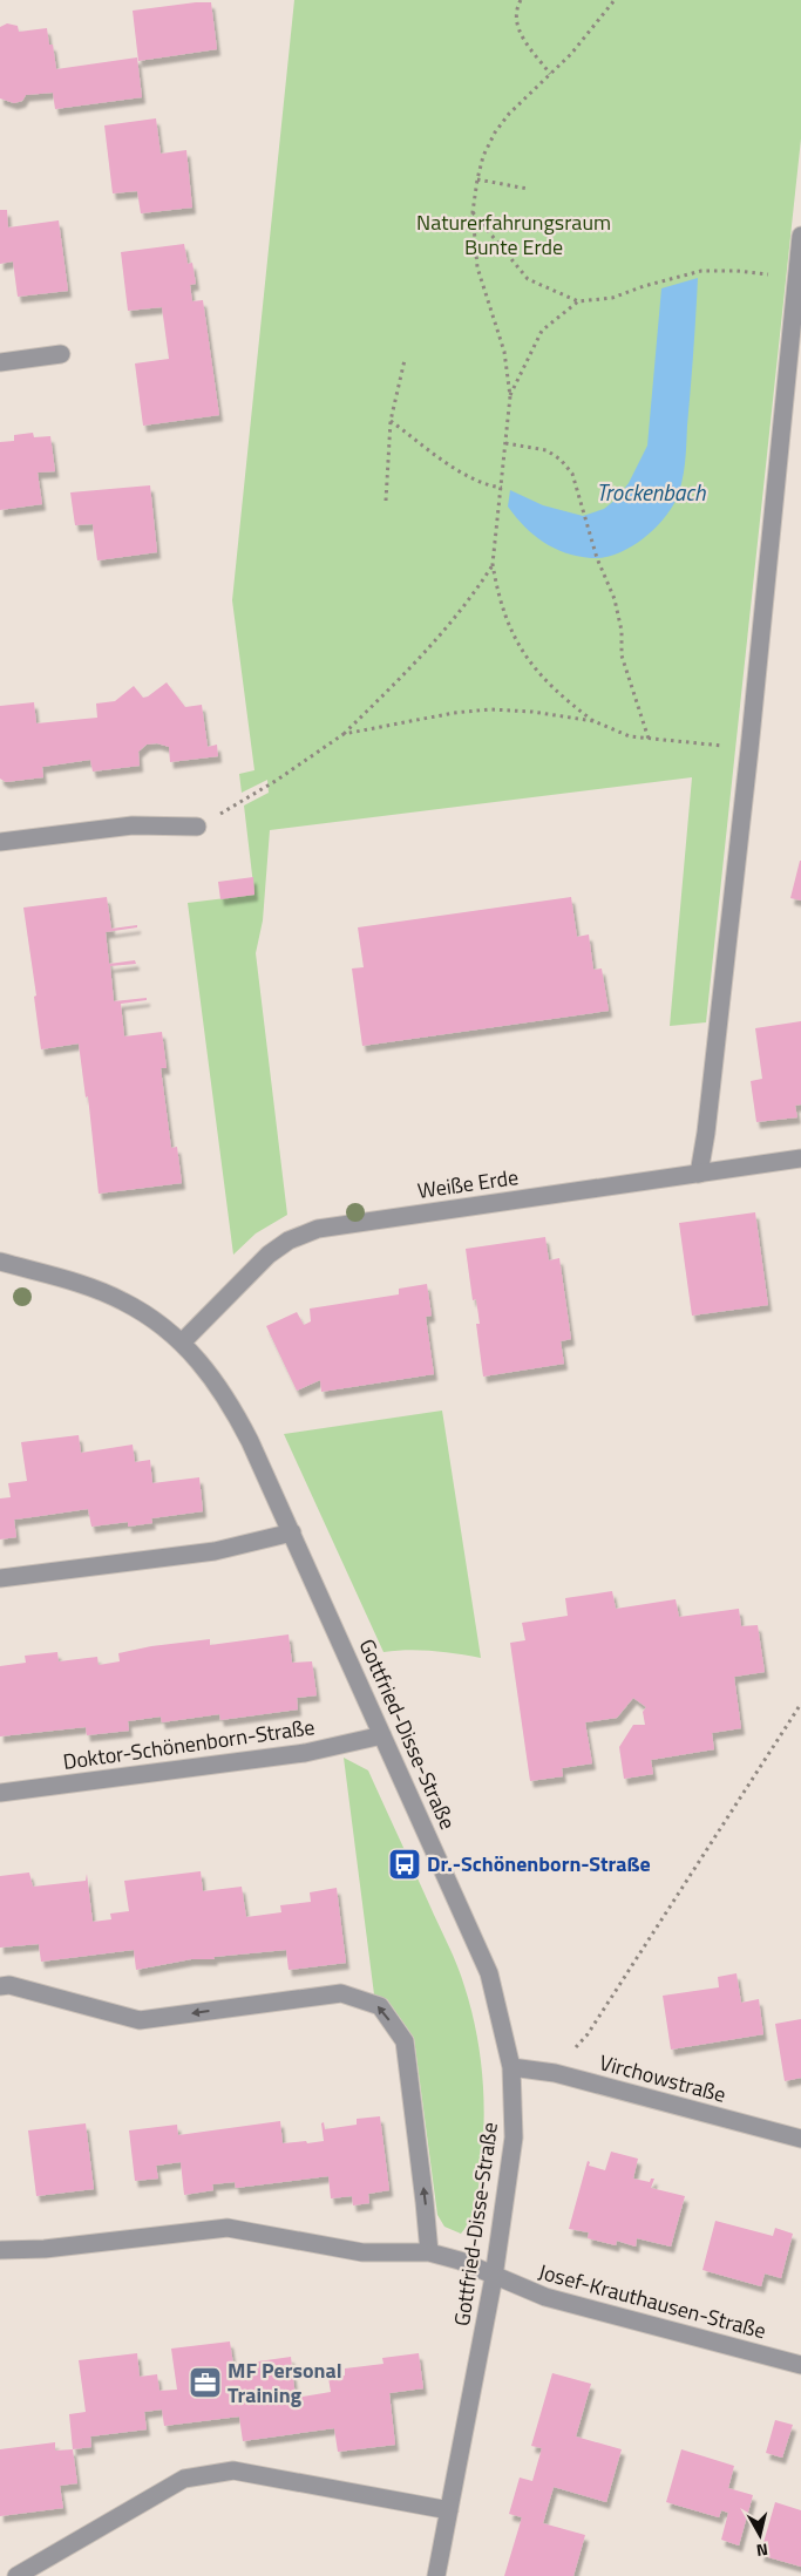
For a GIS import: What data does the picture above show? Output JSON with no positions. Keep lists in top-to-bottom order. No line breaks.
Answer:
{"streets":{"street":["Weiße Erde","Gottfried-Disse-Straße","Doktor-Schönenborn-Straße","Virchowstraße","Josef-Krauthausen-Straße"]},"crossings":[["Weiße Erde","Gottfried-Disse-Straße"],["Gottfried-Disse-Straße","Doktor-Schönenborn-Straße"],["Gottfried-Disse-Straße","Virchowstraße"],["Gottfried-Disse-Straße","Josef-Krauthausen-Straße"]],"water":["Trockenbach"],"parks":["Naturerfahrungsraum Bunte Erde"],"places":{"bus stop":["Dr.-Schönenborn-Straße"],"office":["MF Personal Training"]},"north":"bottom"}
